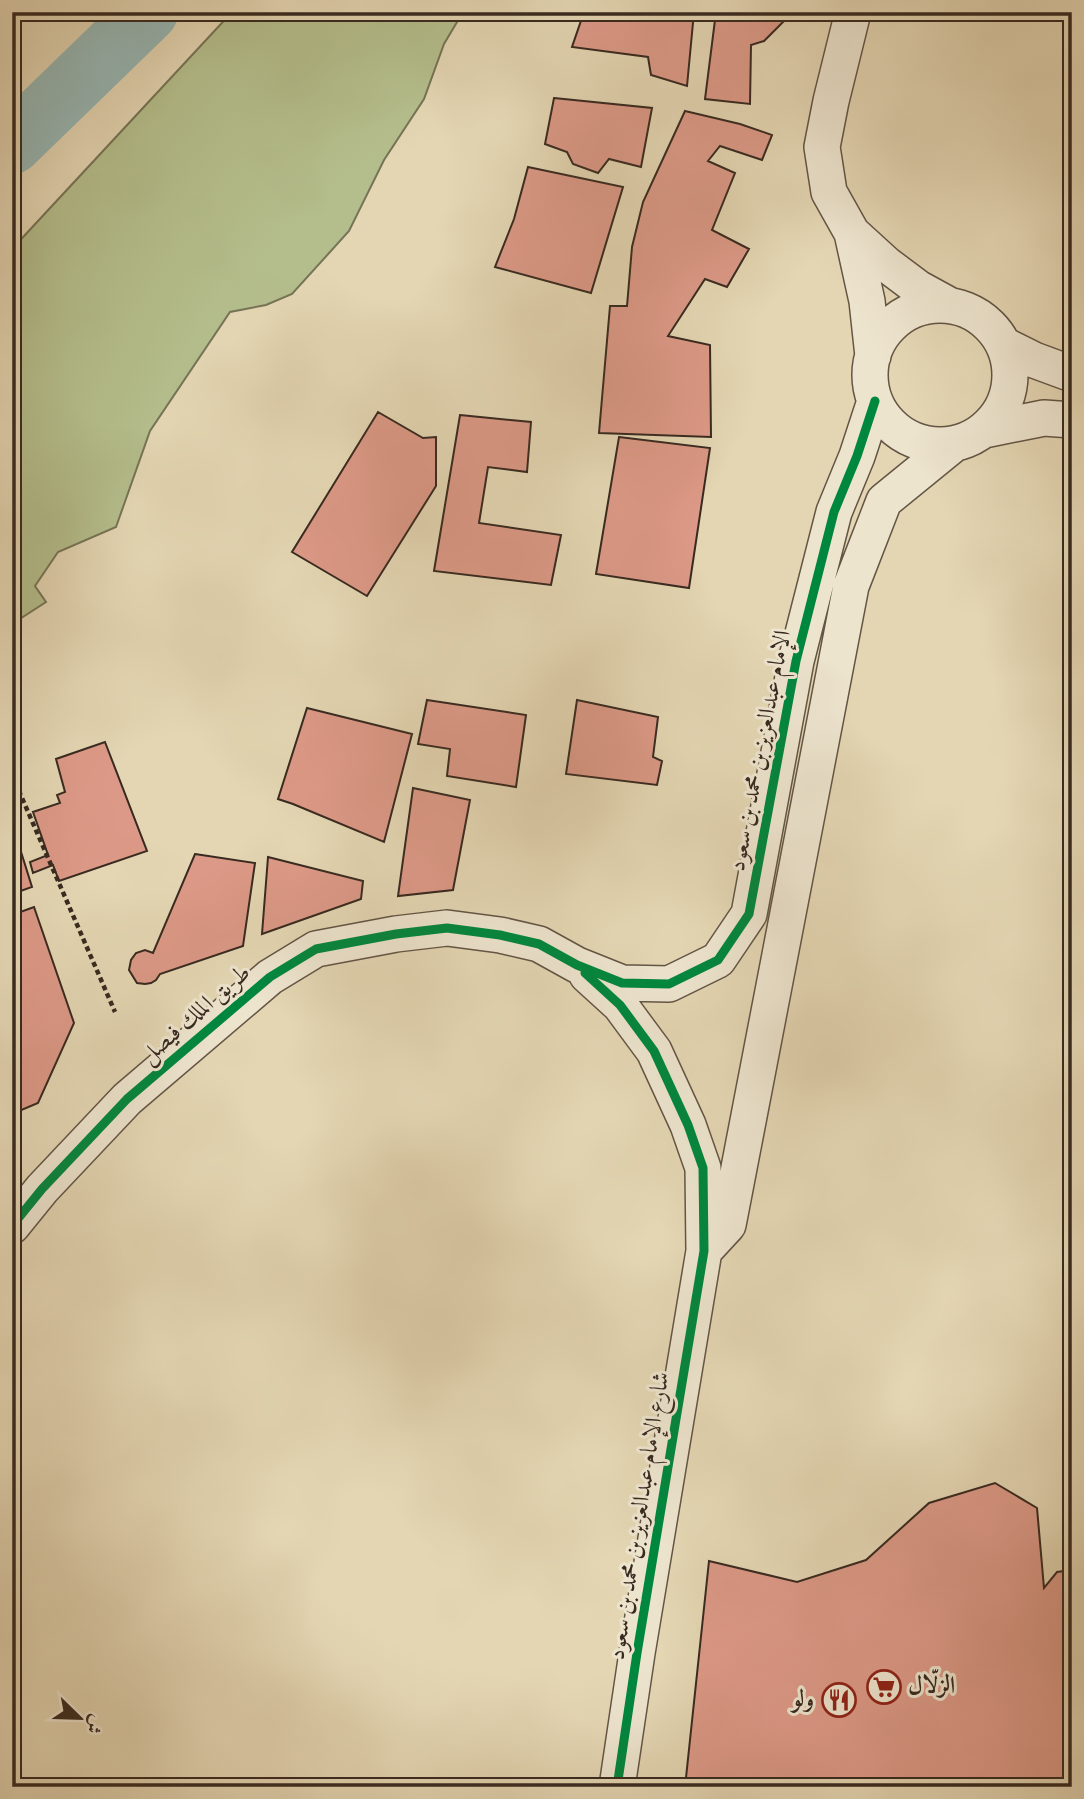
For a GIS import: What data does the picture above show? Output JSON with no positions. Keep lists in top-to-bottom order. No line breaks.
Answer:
{"streets":{"street":["الإمام عبدالعزيز بن محمد بن سعود","طريق الملك فيصل","شارع الإمام عبدالعزيز بن محمد بن سعود"]},"crossings":[["الإمام عبدالعزيز بن محمد بن سعود","طريق الملك فيصل"],["الإمام عبدالعزيز بن محمد بن سعود","شارع الإمام عبدالعزيز بن محمد بن سعود"],["طريق الملك فيصل","شارع الإمام عبدالعزيز بن محمد بن سعود"]],"places":{"supermarket":["الزلّال"],"restaurant":["ولو"]},"north":"bottom right"}
